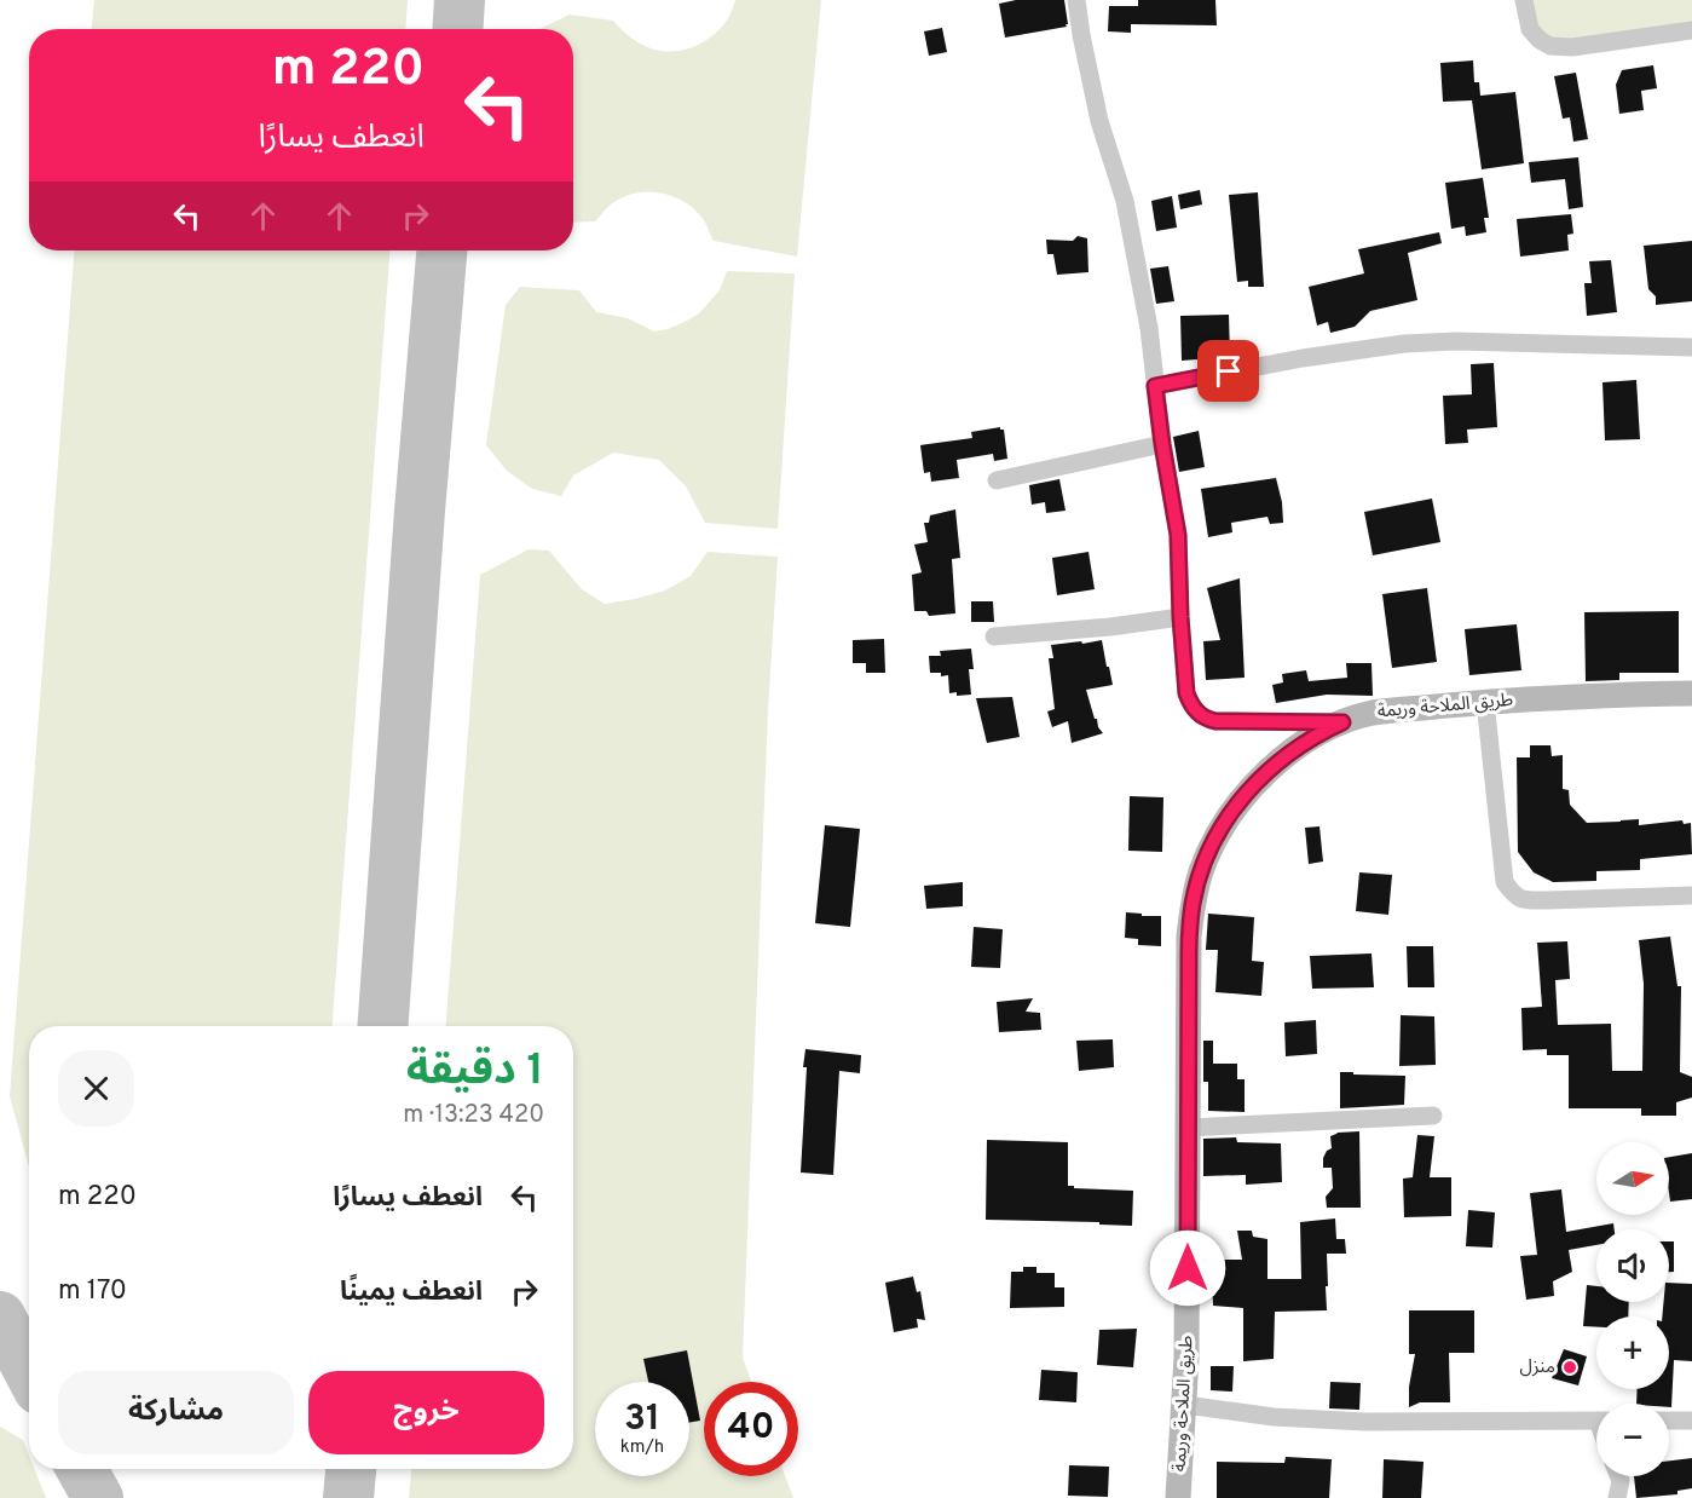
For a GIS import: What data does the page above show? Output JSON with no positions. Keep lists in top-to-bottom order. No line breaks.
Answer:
{"streets":{"street":["طريق الملاحة وريمة"]},"places":["منزل"],"north":"right","page":{"turn":["220 m","انعطف يسارًا"],"heading":["1 دقيقة","420 m · 13:23"],"map_buttons":["+","−"],"list":[{"name":"انعطف يسارًا","value":"220 m"},{"name":"انعطف يمينًا","value":"170 m"}],"buttons":["خروج","مشاركة"],"speed":"31 km/h","limit":"40"}}
